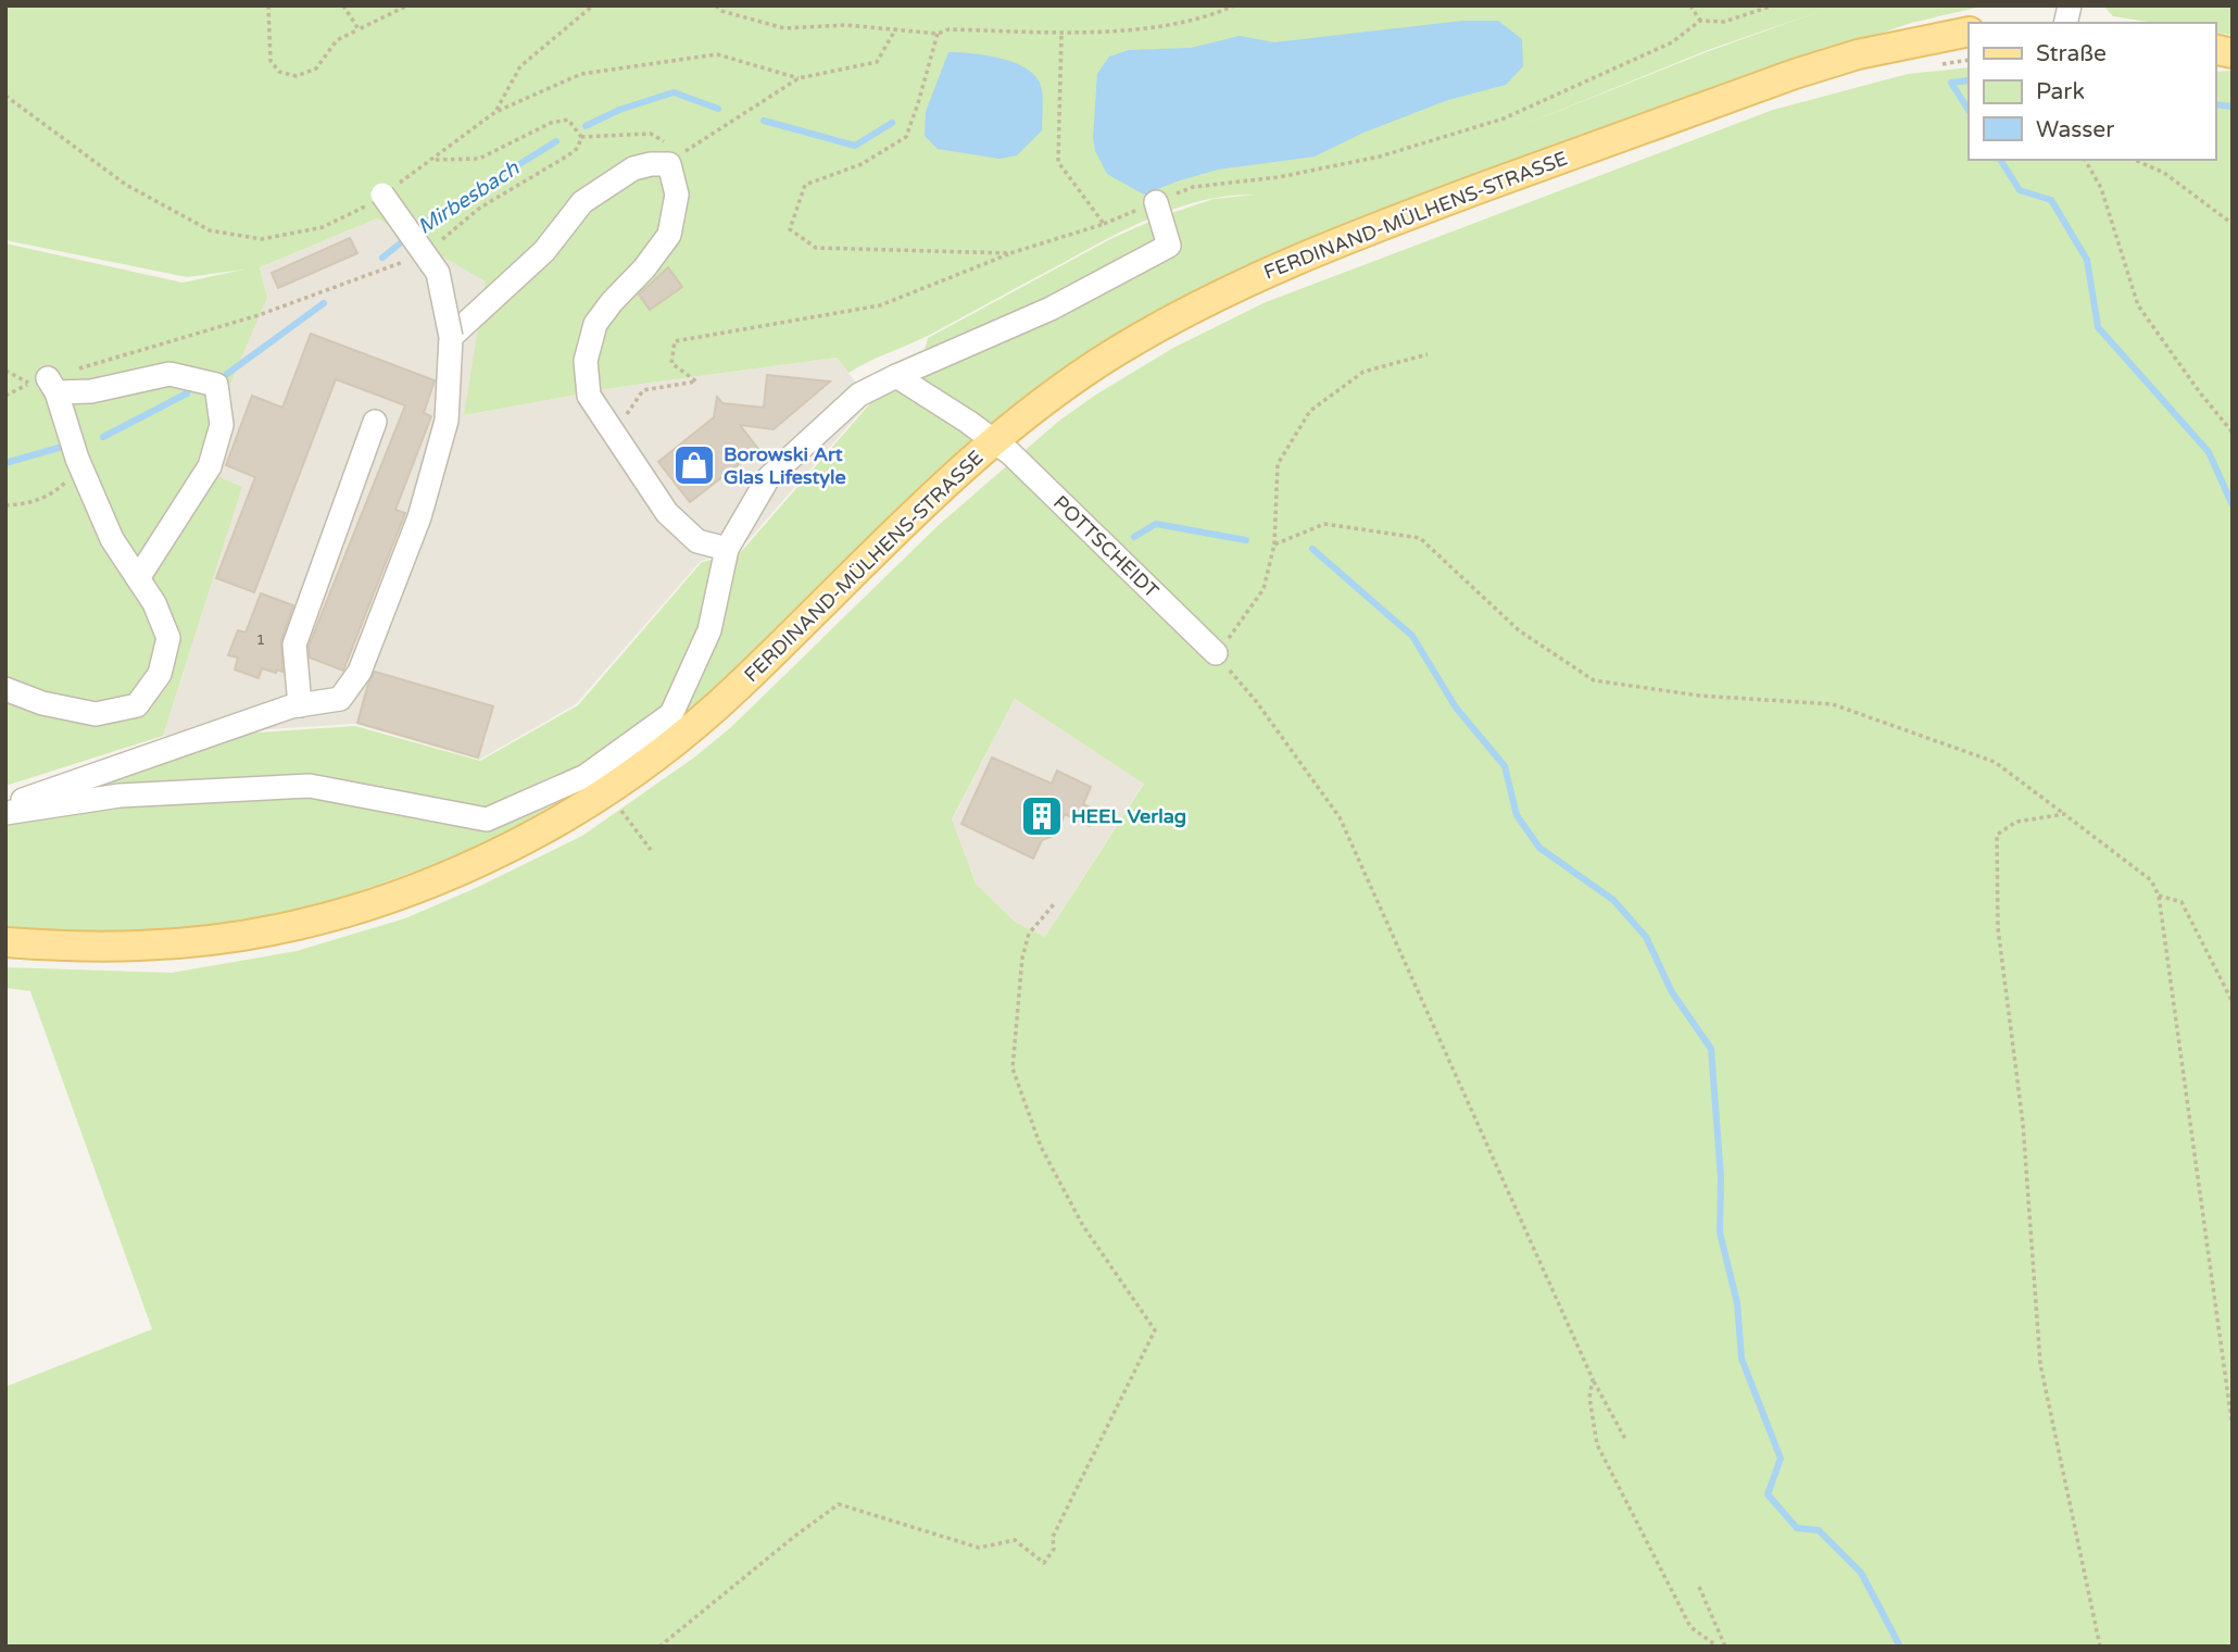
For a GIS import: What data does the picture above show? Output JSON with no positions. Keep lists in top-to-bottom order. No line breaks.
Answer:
{"streets":{"main road":["FERDINAND-MÜLHENS-STRASSE"],"street":["POTTSCHEIDT"]},"crossings":[["FERDINAND-MÜLHENS-STRASSE","POTTSCHEIDT"]],"water":["Mirbesbach"],"places":{"shop":["Borowski Art Glas Lifestyle"],"building":["HEEL Verlag"]},"house_numbers":["1"],"legend":["Straße","Park","Wasser"]}
